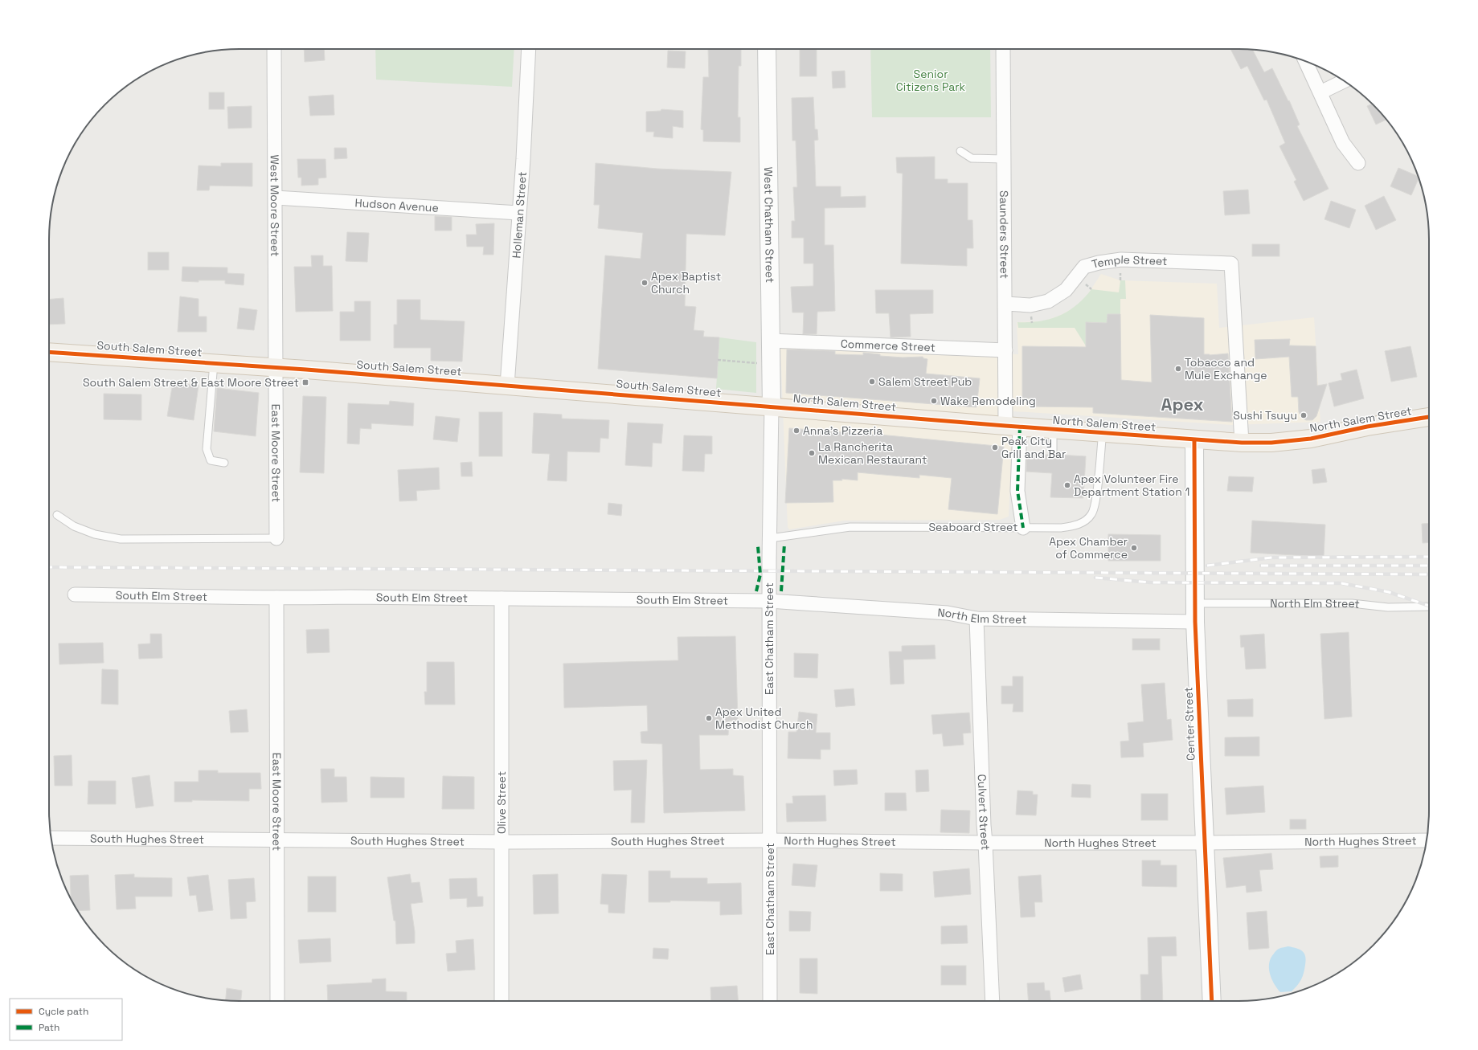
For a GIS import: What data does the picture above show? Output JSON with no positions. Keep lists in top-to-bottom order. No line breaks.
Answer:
{"streets":{"main road":["West Chatham Street","South Salem Street","North Salem Street","Center Street"],"street":["Hudson Avenue","West Moore Street","Holleman Street","Saunders Street","Temple Street","Commerce Street","East Moore Street","South Elm Street","North Elm Street","East Chatham Street","Olive Street","Culvert Street","South Hughes Street","North Hughes Street"],"lane":["Seaboard Street"]},"crossings":[["Hudson Avenue","West Moore Street"],["Hudson Avenue","Holleman Street"],["West Moore Street","South Salem Street"],["West Moore Street","East Moore Street"],["Holleman Street","South Salem Street"],["West Chatham Street","Commerce Street"],["West Chatham Street","South Salem Street"],["West Chatham Street","North Salem Street"],["West Chatham Street","East Chatham Street"],["Saunders Street","Temple Street"],["Saunders Street","Commerce Street"],["Saunders Street","North Salem Street"],["Saunders Street","Seaboard Street"],["Temple Street","North Salem Street"],["South Salem Street","North Salem Street"],["South Salem Street","East Moore Street"],["South Salem Street","East Chatham Street"],["North Salem Street","Seaboard Street"],["North Salem Street","East Chatham Street"],["North Salem Street","Center Street"],["East Moore Street","South Elm Street"],["East Moore Street","South Hughes Street"],["Seaboard Street","East Chatham Street"],["South Elm Street","North Elm Street"],["South Elm Street","East Chatham Street"],["South Elm Street","Olive Street"],["North Elm Street","East Chatham Street"],["North Elm Street","Center Street"],["North Elm Street","Culvert Street"],["East Chatham Street","South Hughes Street"],["East Chatham Street","North Hughes Street"],["Center Street","North Hughes Street"],["Olive Street","South Hughes Street"],["Culvert Street","North Hughes Street"],["South Hughes Street","North Hughes Street"]],"districts":["Apex"],"parks":["Senior Citizens Park"],"places":{"other":["Apex Baptist Church","Tobacco and Mule Exchange","Salem Street Pub","Wake Remodeling","Sushi Tsuyu","Anna's Pizzeria","Peak City Grill and Bar","La Rancherita Mexican Restaurant","Apex Volunteer Fire Department Station 1","Apex Chamber of Commerce","Apex United Methodist Church"],"transit":["South Salem Street & East Moore Street"]},"legend":["Cycle path","Path"]}
